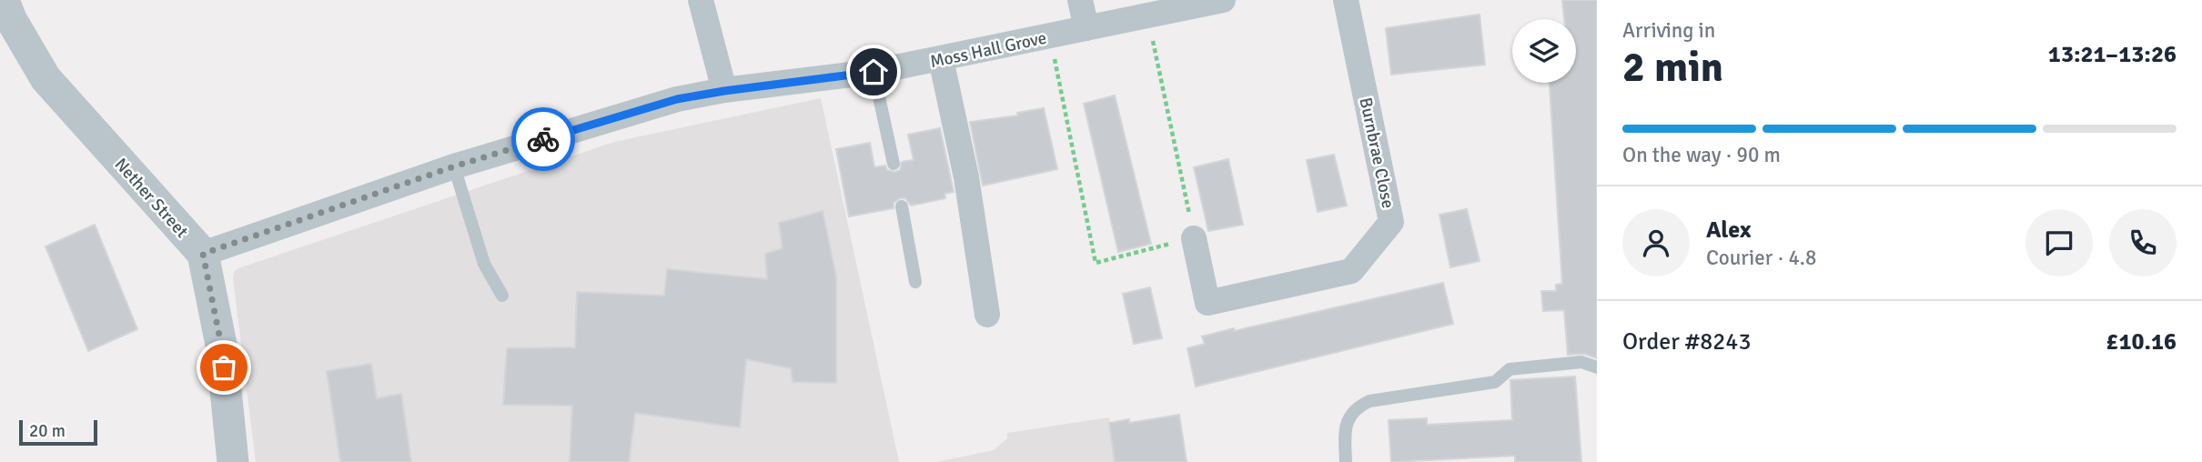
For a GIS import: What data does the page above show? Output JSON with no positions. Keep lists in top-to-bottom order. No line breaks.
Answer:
{"streets":{"street":["Moss Hall Grove","Burnbrae Close","Nether Street"]},"crossings":[["Moss Hall Grove","Nether Street"]],"scale_bar":"20 m","page":{"heading":["2 min","Arriving in","13:21–13:26"],"panel":["Alex","Courier · 4.8","Order #8243","£10.16"],"bar":"On the way · 90 m","scale":"20 m"}}
